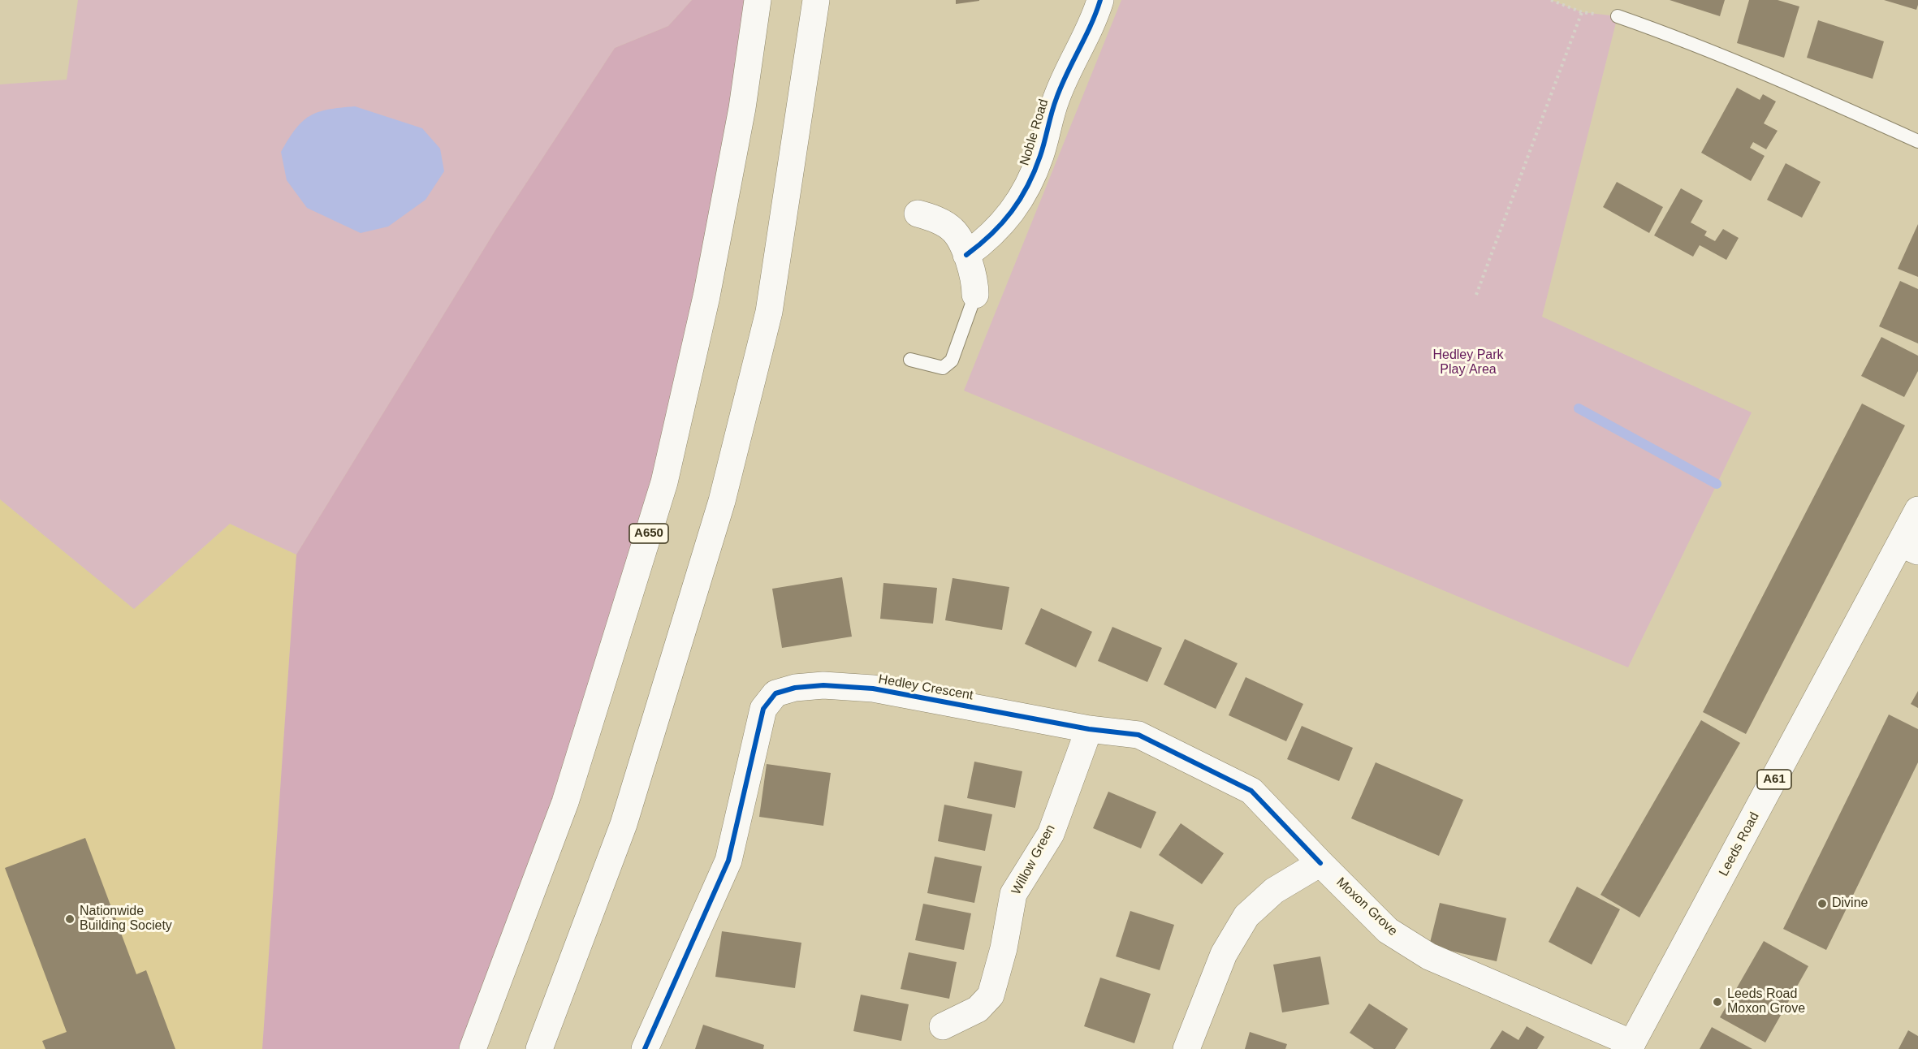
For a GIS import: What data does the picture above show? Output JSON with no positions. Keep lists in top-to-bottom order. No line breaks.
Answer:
{"streets":{"main road":["Noble Road","A650","Hedley Crescent","A61","Leeds Road","Willow Green","Moxon Grove"]},"crossings":[["Hedley Crescent","Willow Green"],["Hedley Crescent","Moxon Grove"],["Leeds Road","Moxon Grove"]],"parks":["Hedley Park Play Area"],"places":["Divine","Nationwide Building Society","Leeds Road Moxon Grove"]}
